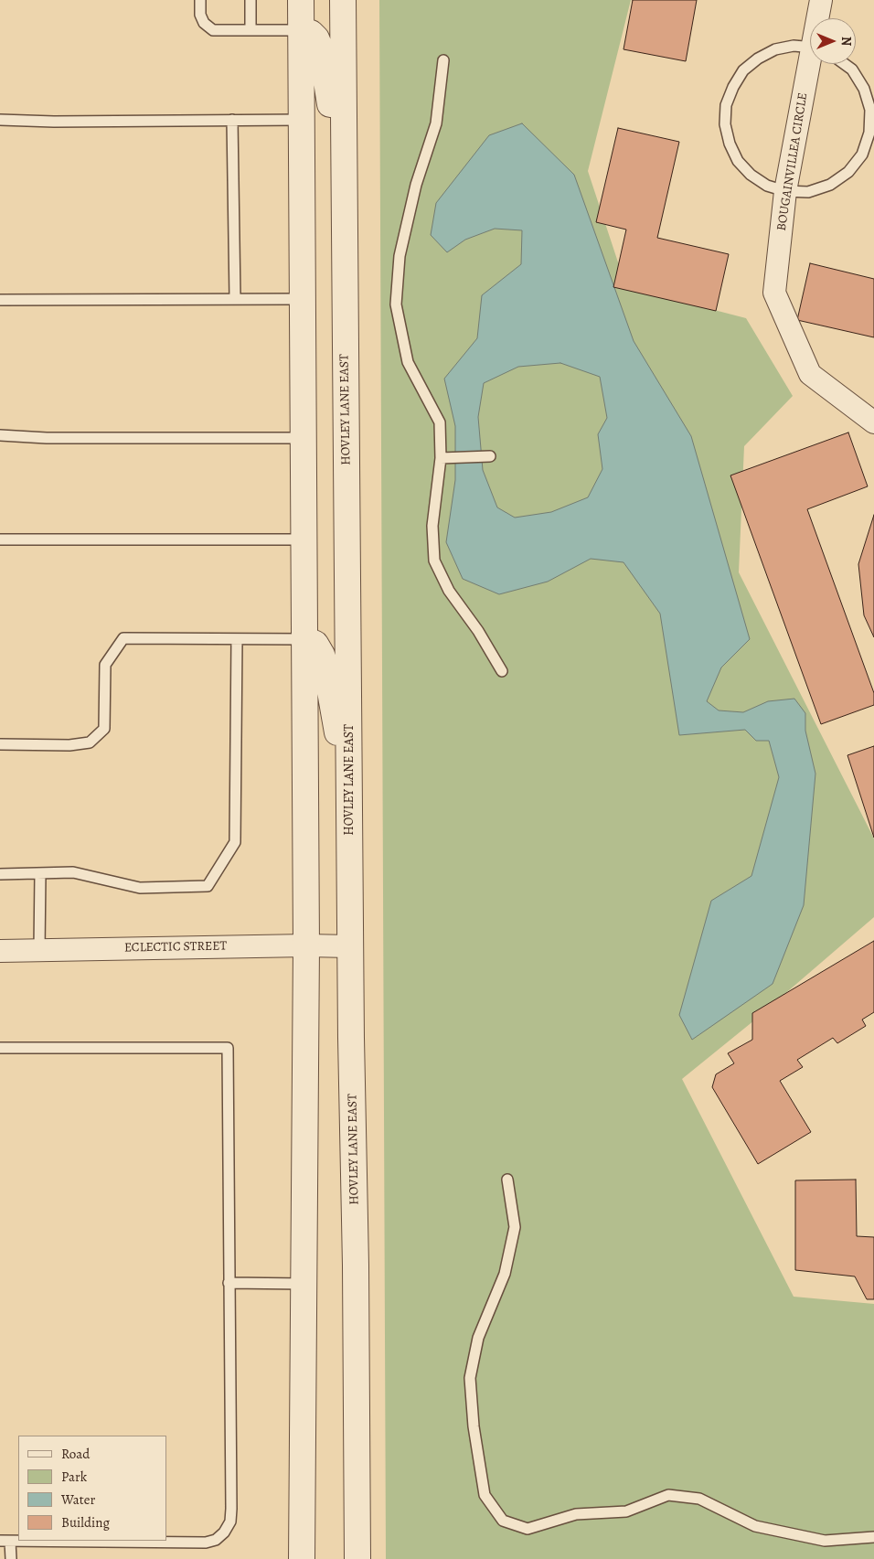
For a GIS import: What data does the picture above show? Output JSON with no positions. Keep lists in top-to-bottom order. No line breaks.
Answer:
{"streets":{"street":["BOUGAINVILLEA CIRCLE","HOVLEY LANE EAST","ECLECTIC STREET"]},"crossings":[["HOVLEY LANE EAST","ECLECTIC STREET"]],"legend":["Road","Park","Water","Building"],"north":"right"}
